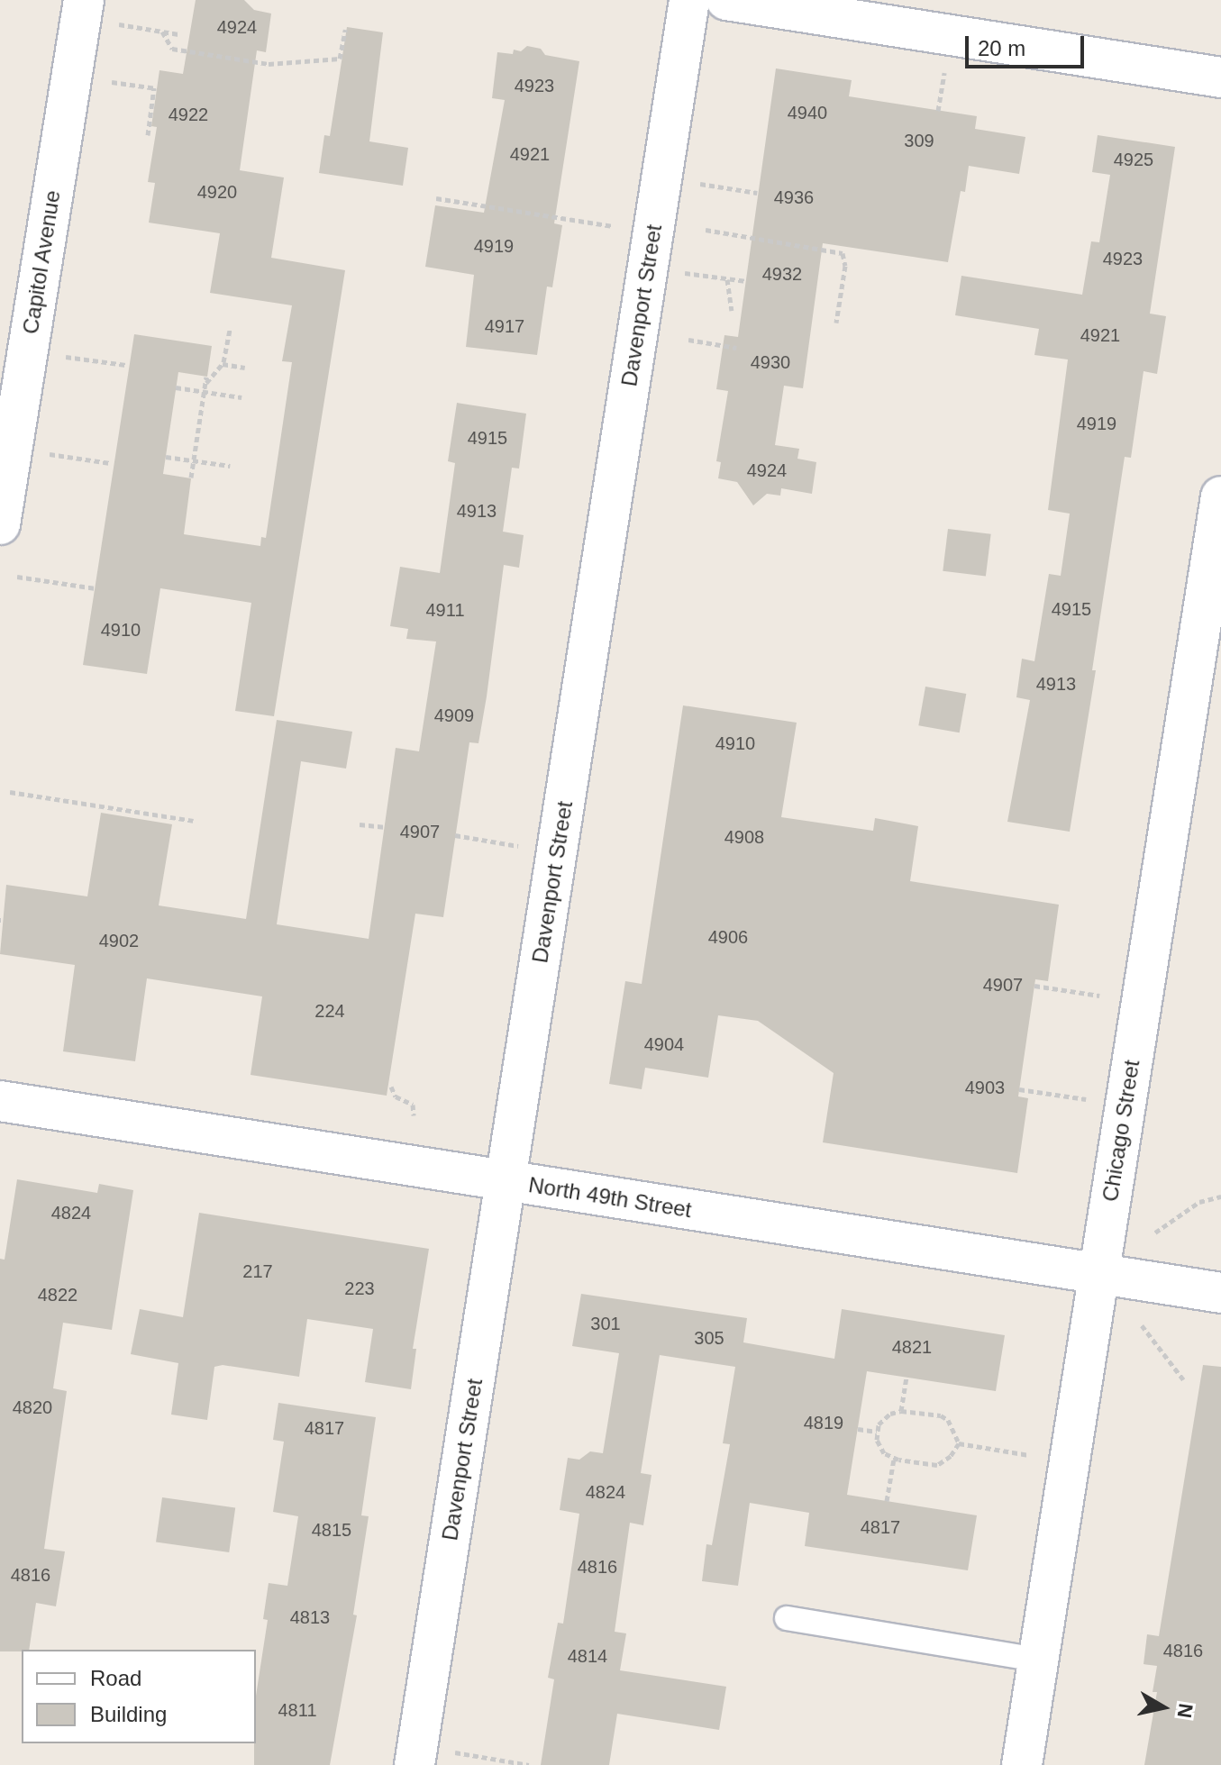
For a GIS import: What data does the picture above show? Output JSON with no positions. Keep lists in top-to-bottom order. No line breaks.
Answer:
{"streets":{"street":["Capitol Avenue","Davenport Street","Chicago Street","North 49th Street"]},"crossings":[["Davenport Street","North 49th Street"],["Chicago Street","North 49th Street"]],"house_numbers":["4924","4923","4940","4922","309","4921","4925","4920","4936","4919","4923","4932","4917","4921","4930","4919","4915","4924","4913","4915","4911","4910","4913","4909","4910","4907","4908","4906","4902","4907","224","4904","4903","4824","217","223","4822","301","305","4821","4820","4819","4817","4824","4817","4815","4816","4816","4813","4816","4814","4811"],"legend":["Road","Building"],"scale_bar":"20 m","north":"right"}
